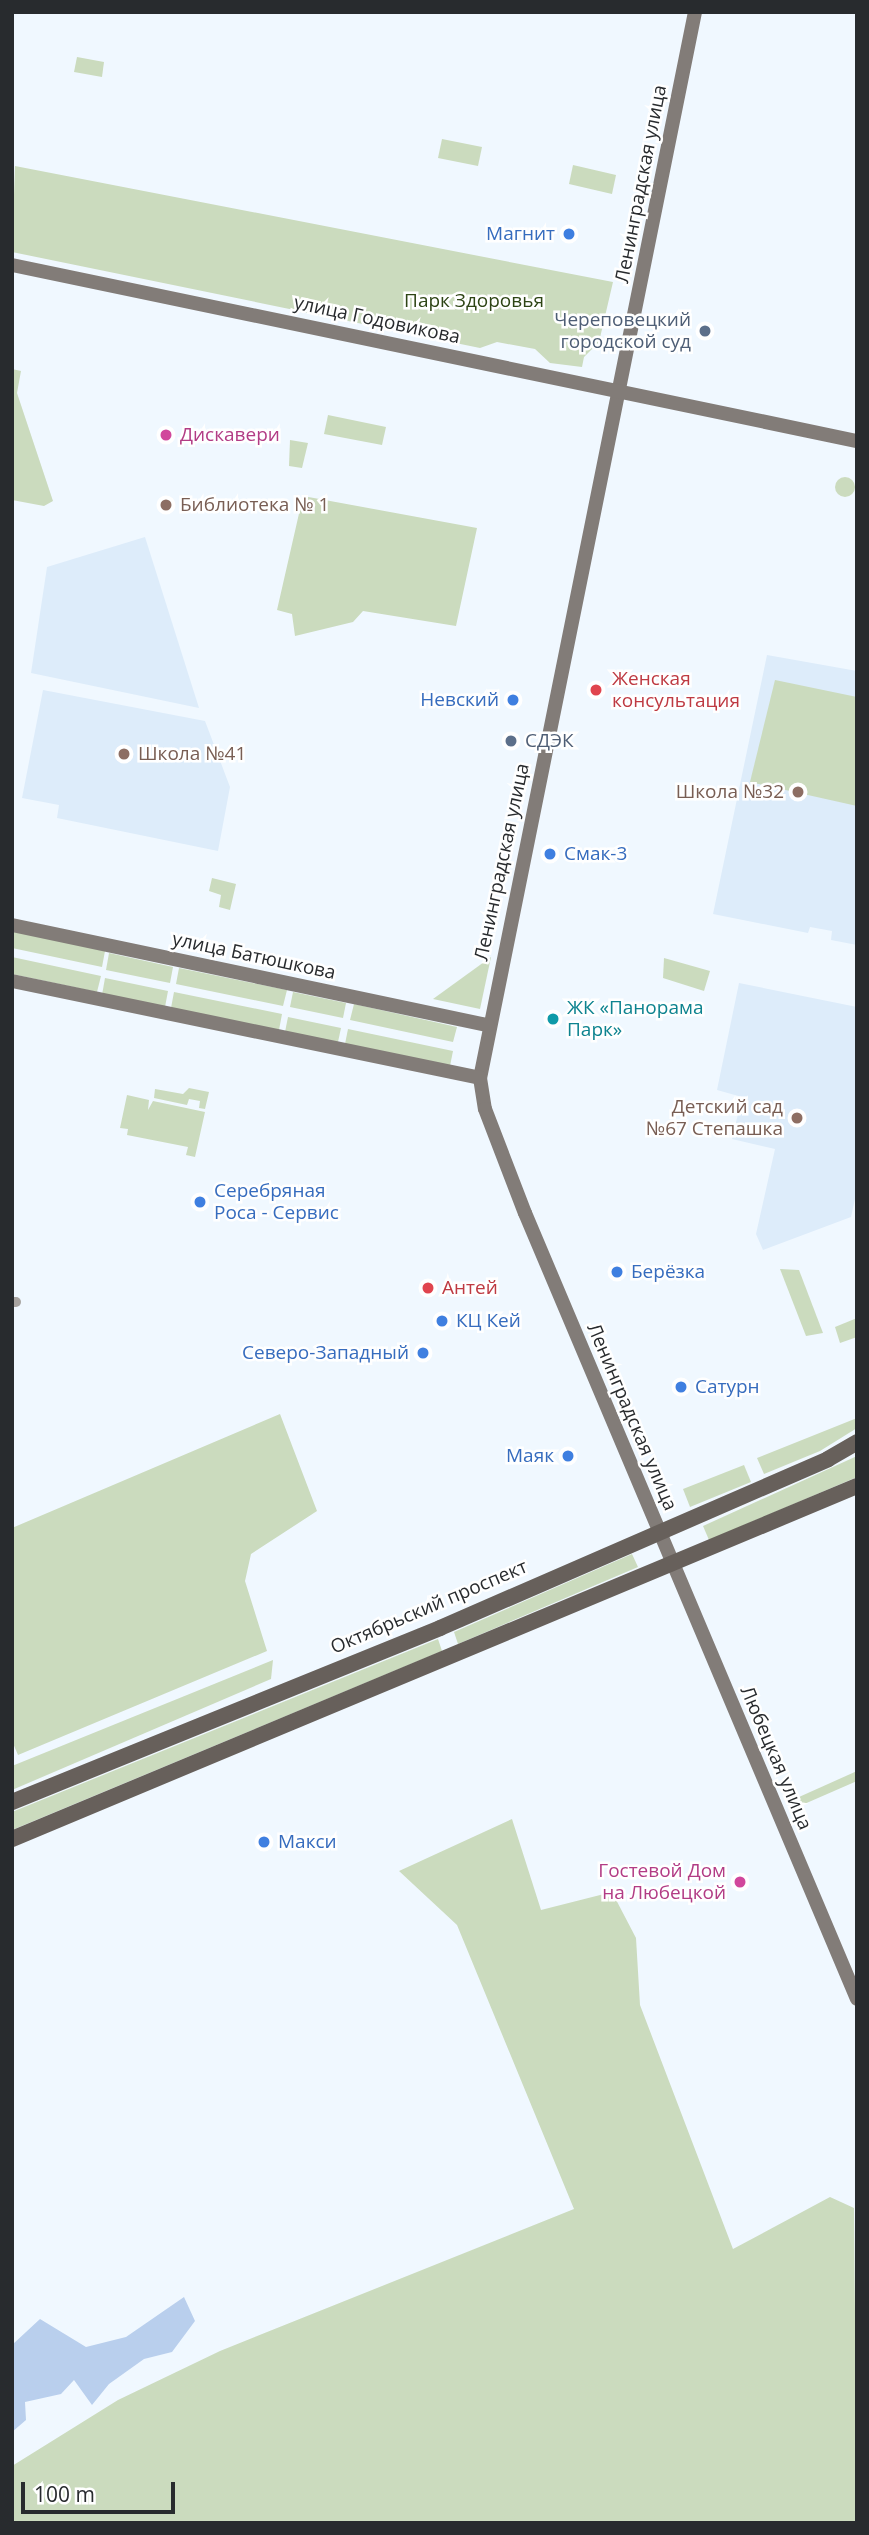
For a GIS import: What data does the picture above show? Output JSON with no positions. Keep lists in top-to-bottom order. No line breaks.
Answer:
{"streets":{"main road":["Октябрьский проспект"],"street":["Ленинградская улица","улица Годовикова","улица Батюшкова","Любецкая улица"]},"crossings":[["Ленинградская улица","улица Годовикова"],["Ленинградская улица","улица Батюшкова"],["Ленинградская улица","Октябрьский проспект"],["Ленинградская улица","Любецкая улица"],["Октябрьский проспект","Любецкая улица"]],"parks":["Парк Здоровья"],"places":["Магнит","Череповецкий городской суд","Дискавери","Библиотека № 1","Женская консультация","Невский","СДЭК","Школа №41","Школа №32","Смак-3","ЖК «Панорама Парк»","Детский сад №67 Степашка","Серебряная Роса - Сервис","Берёзка","Антей","КЦ Кей","Северо-Западный","Сатурн","Маяк","Макси","Гостевой Дом на Любецкой"],"scale_bar":"100 m"}
